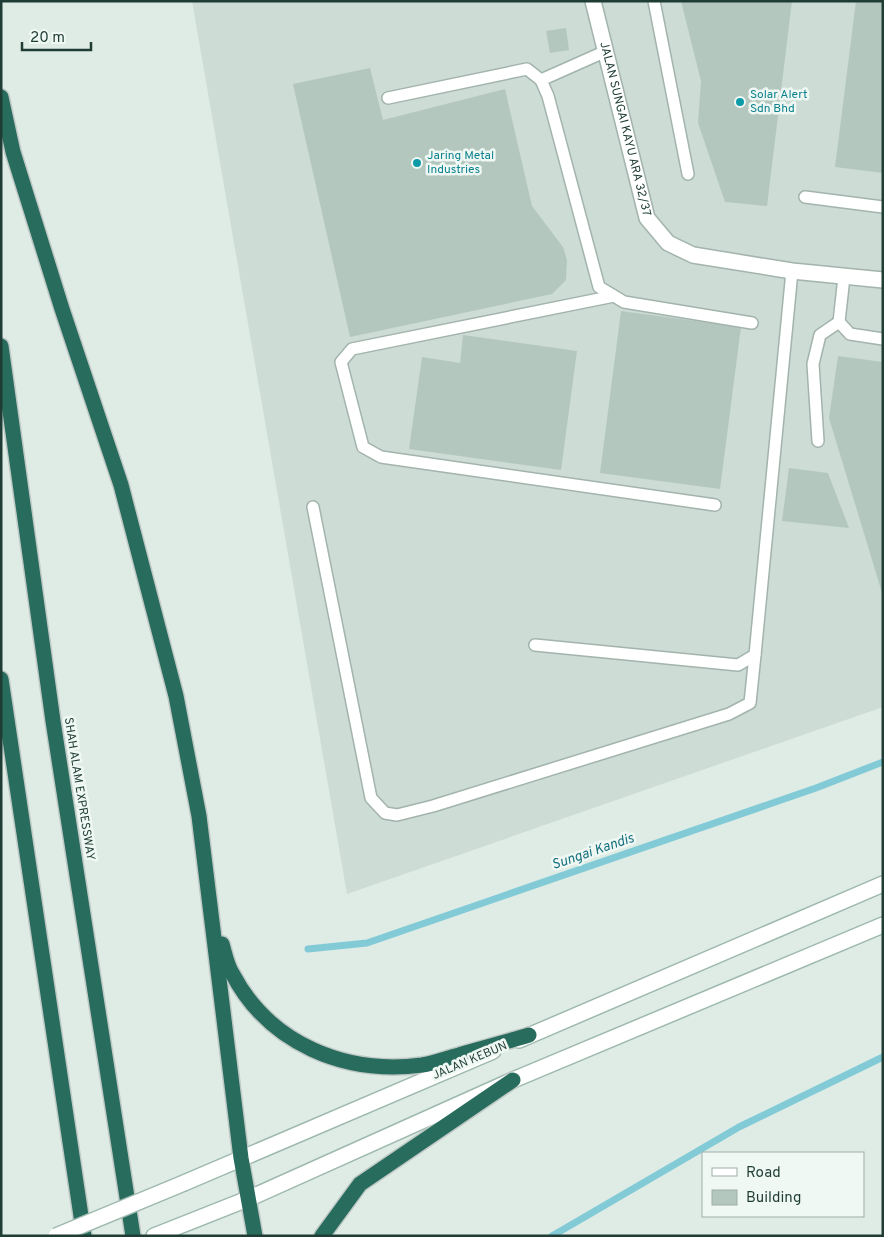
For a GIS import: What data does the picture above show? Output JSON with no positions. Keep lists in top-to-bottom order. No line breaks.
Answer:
{"streets":{"highway":["SHAH ALAM EXPRESSWAY"],"main road":["JALAN SUNGAI KAYU ARA 32/37","JALAN KEBUN"]},"water":["Sungai Kandis"],"places":["Solar Alert Sdn Bhd","Jaring Metal Industries"],"legend":["Road","Building"],"scale_bar":"20 m"}
